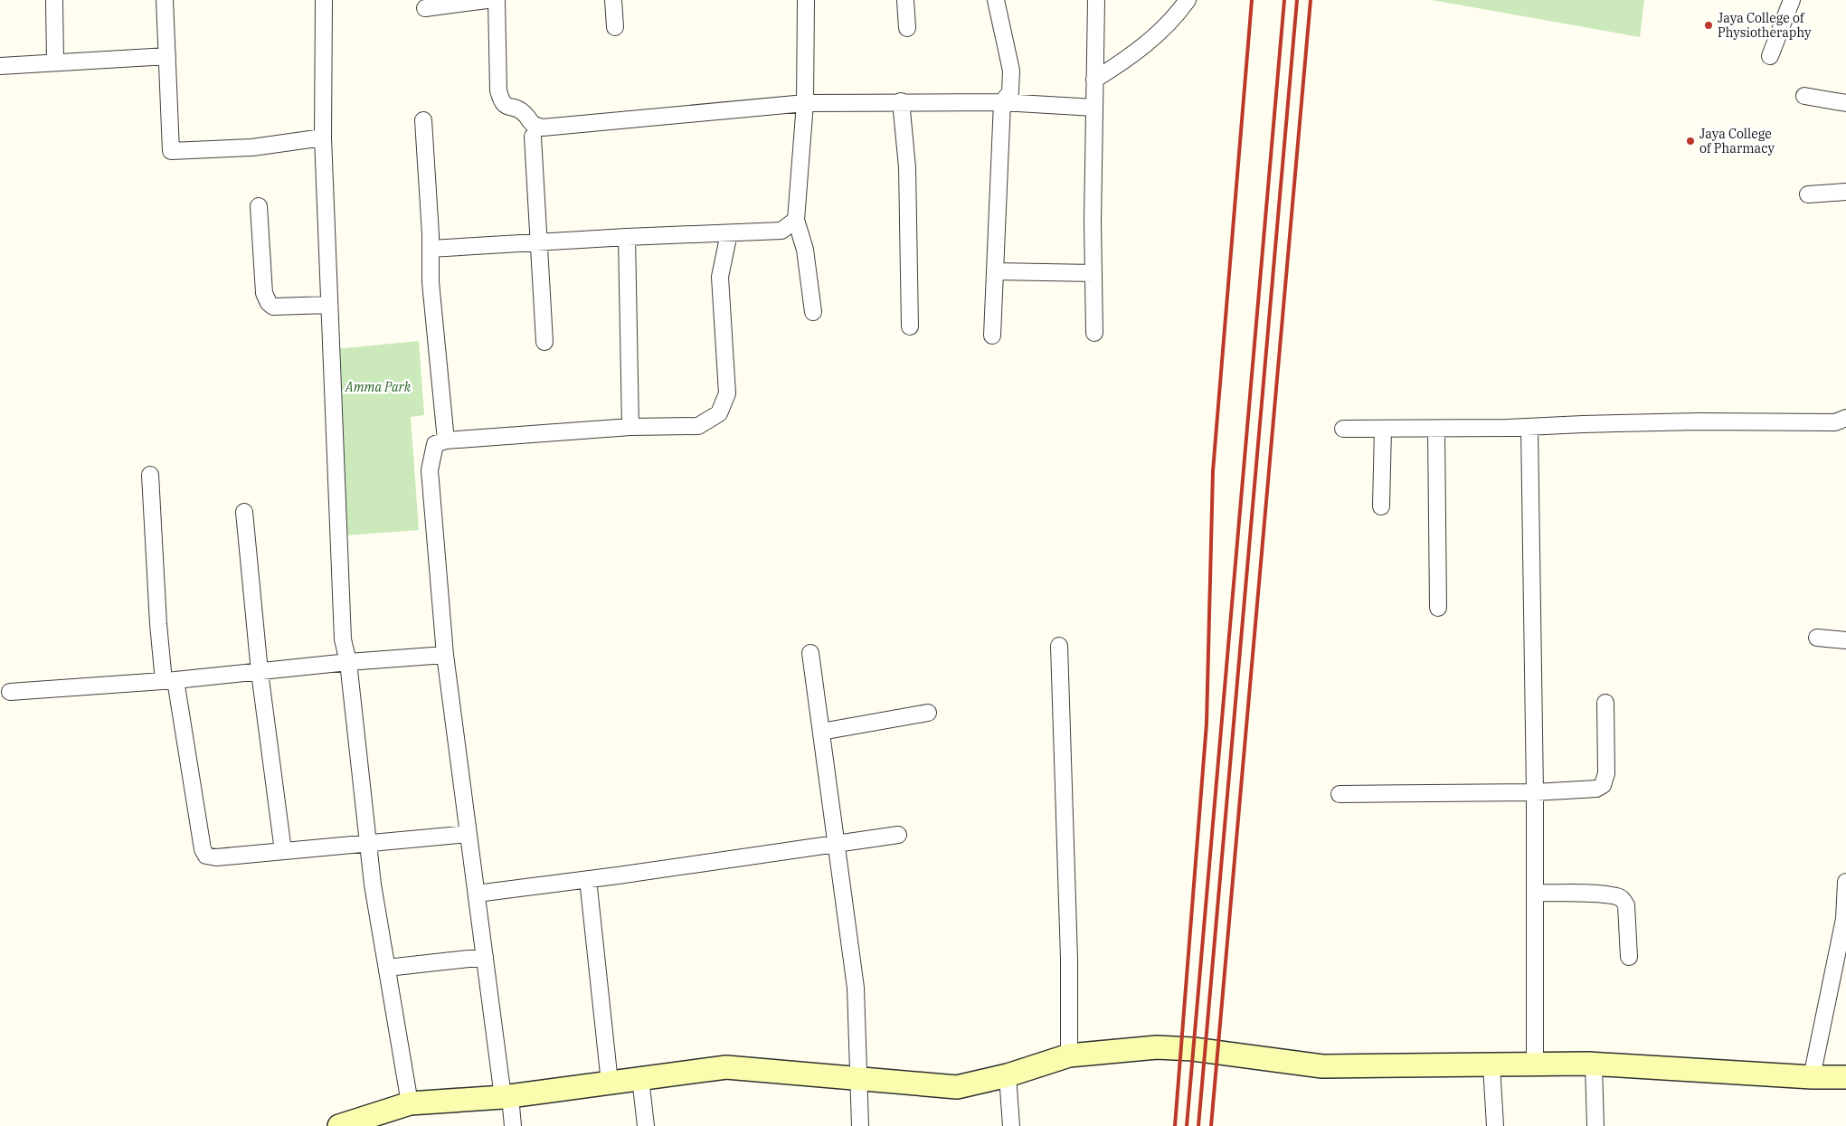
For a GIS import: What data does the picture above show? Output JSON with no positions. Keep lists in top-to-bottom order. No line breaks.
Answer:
{"parks":["Amma Park"],"places":["Jaya College of Physiotheraphy","Jaya College of Pharmacy"]}
